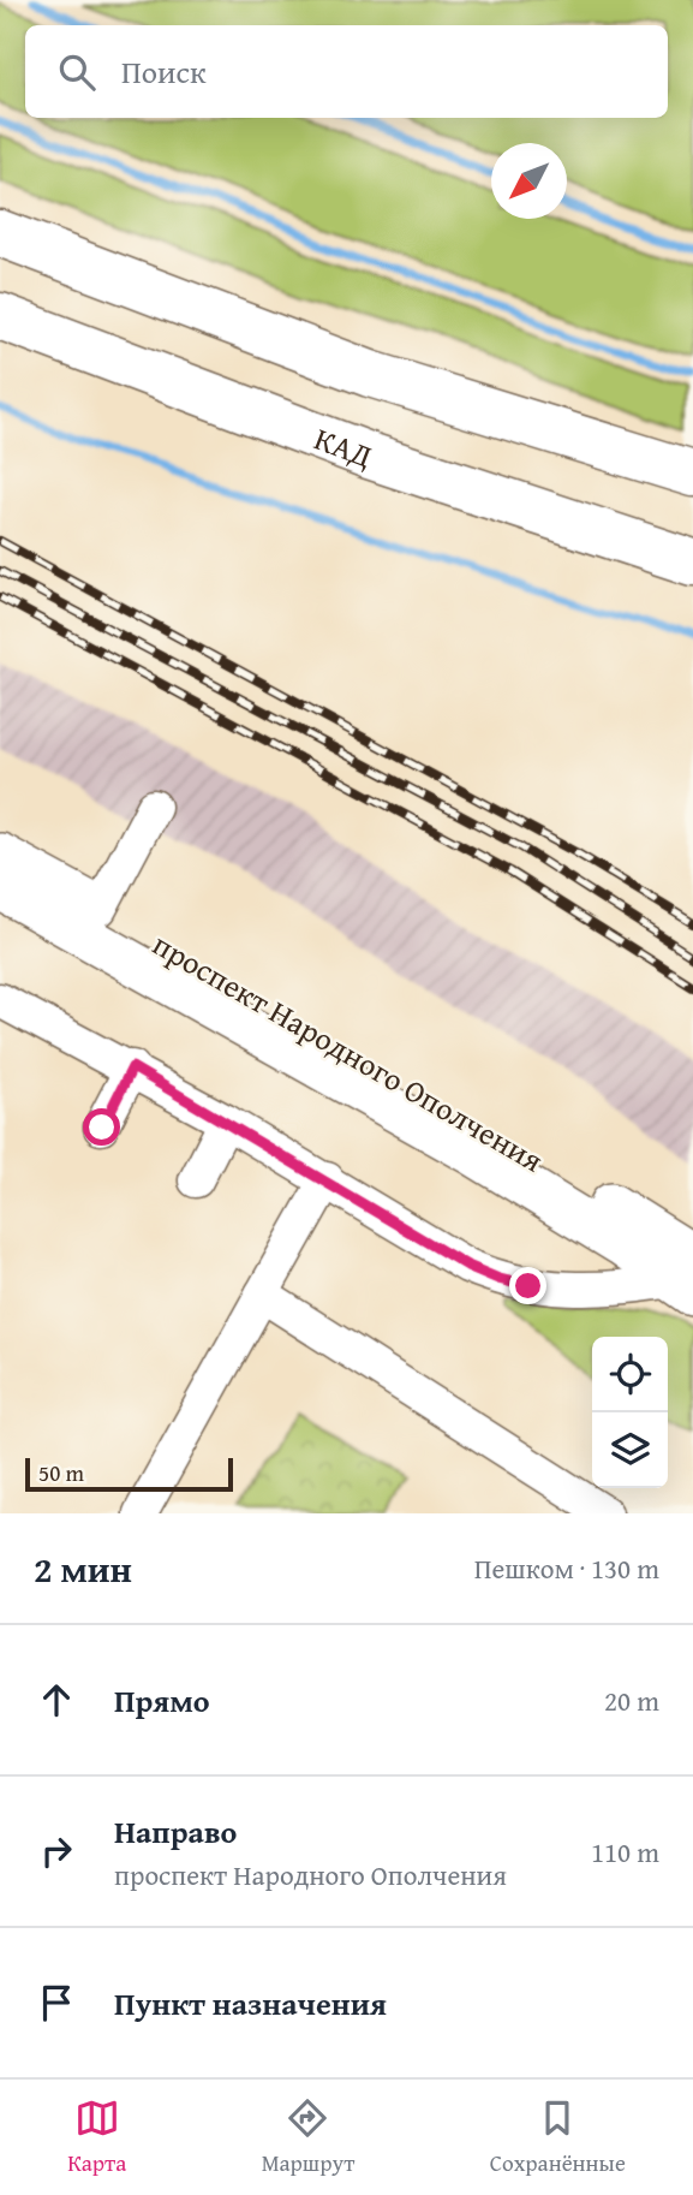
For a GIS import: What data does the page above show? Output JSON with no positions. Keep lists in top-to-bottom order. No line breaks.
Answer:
{"streets":{"highway":["КАД"],"main road":["проспект Народного Ополчения"]},"scale_bar":"50 m","north":"bottom left","page":{"search":"Поиск","scale":"50 m","heading":["2 мин","Пешком · 130 m"],"list":[["Прямо","20 m"],["Направо","проспект Народного Ополчения","110 m"],"Пункт назначения"],"nav":["Карта","Маршрут","Сохранённые"]}}
